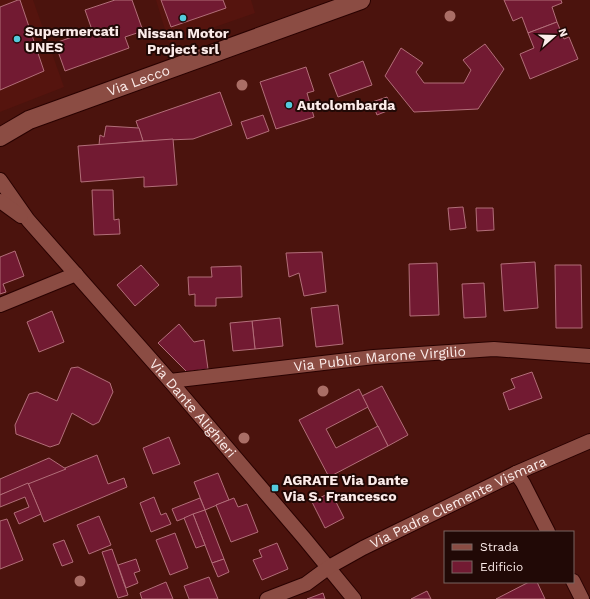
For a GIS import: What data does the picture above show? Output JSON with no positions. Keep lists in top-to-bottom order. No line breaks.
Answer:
{"streets":{"street":["Via Lecco","Via Publio Marone Virgilio","Via Dante Alighieri","Via Padre Clemente Vismara"]},"crossings":[["Via Publio Marone Virgilio","Via Dante Alighieri"],["Via Dante Alighieri","Via Padre Clemente Vismara"]],"places":{"other":["Nissan Motor Project srl","Supermercati UNES","Autolombarda"],"transit":["AGRATE Via Dante Via S. Francesco"]},"legend":["Strada","Edificio"],"north":"right"}
